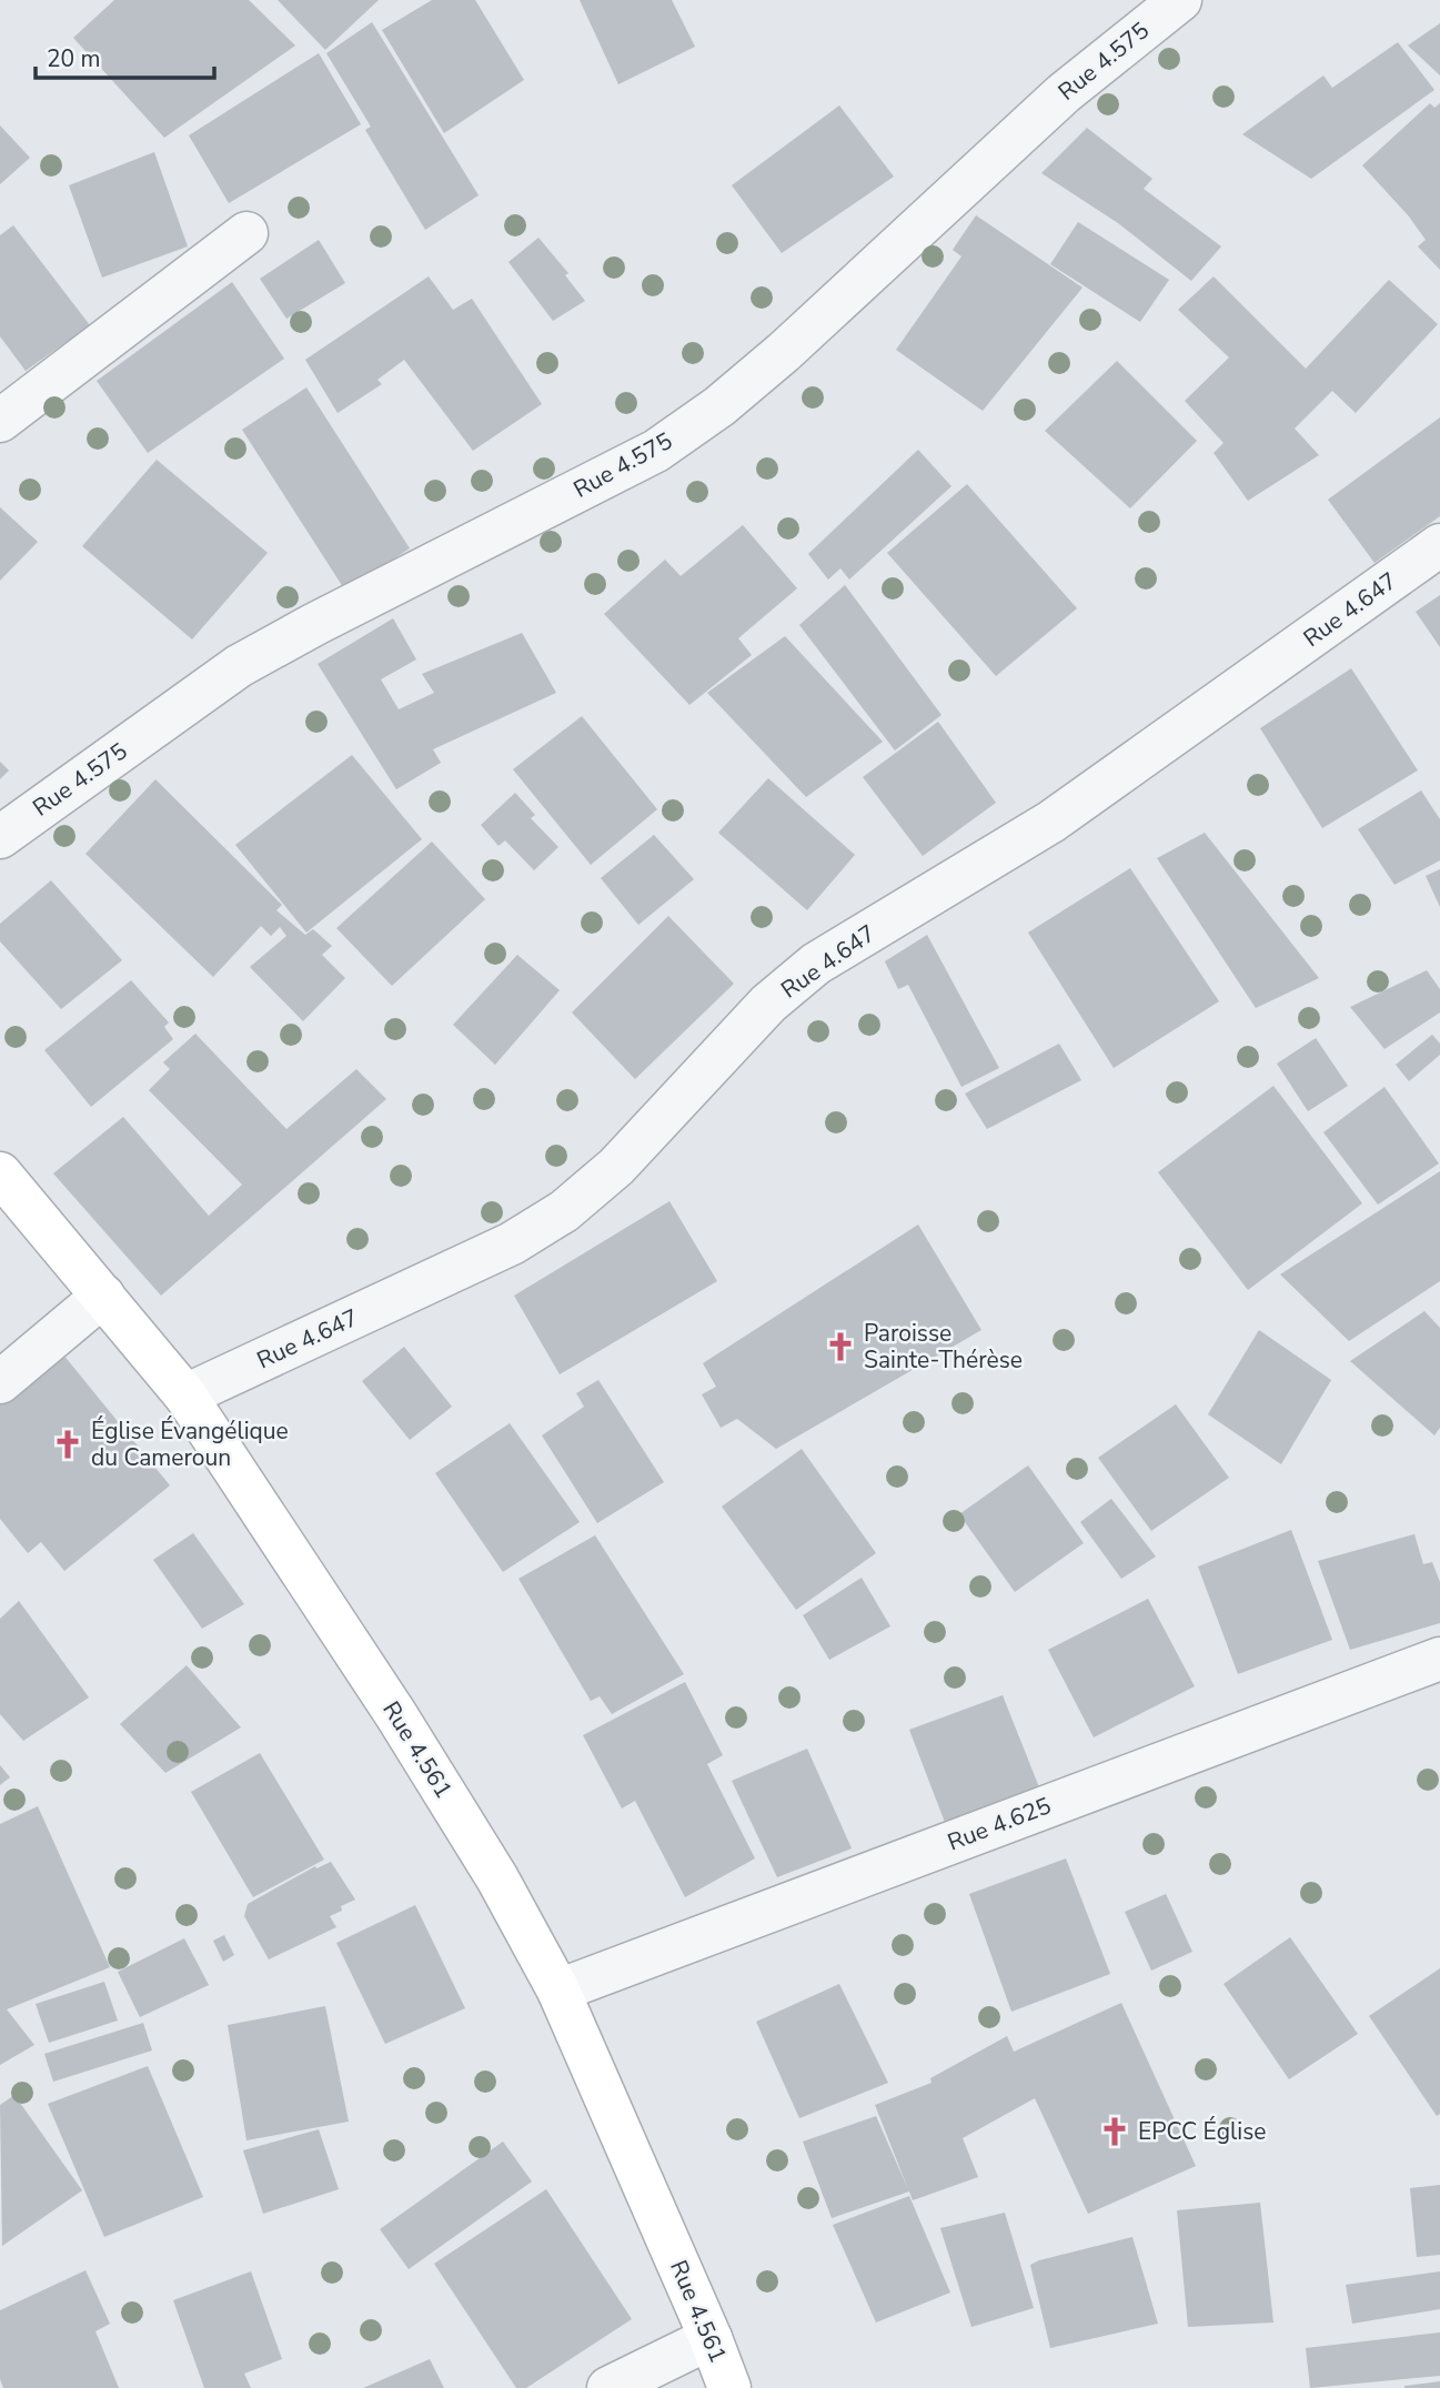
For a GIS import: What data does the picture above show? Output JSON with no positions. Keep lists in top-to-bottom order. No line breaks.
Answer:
{"streets":{"main road":["Rue 4.561"],"street":["Rue 4.575","Rue 4.647","Rue 4.625"]},"crossings":[["Rue 4.647","Rue 4.561"],["Rue 4.561","Rue 4.625"]],"places":{"church":["Paroisse Sainte-Thérèse","Église Évangélique du Cameroun","EPCC Église"]},"scale_bar":"20 m"}
